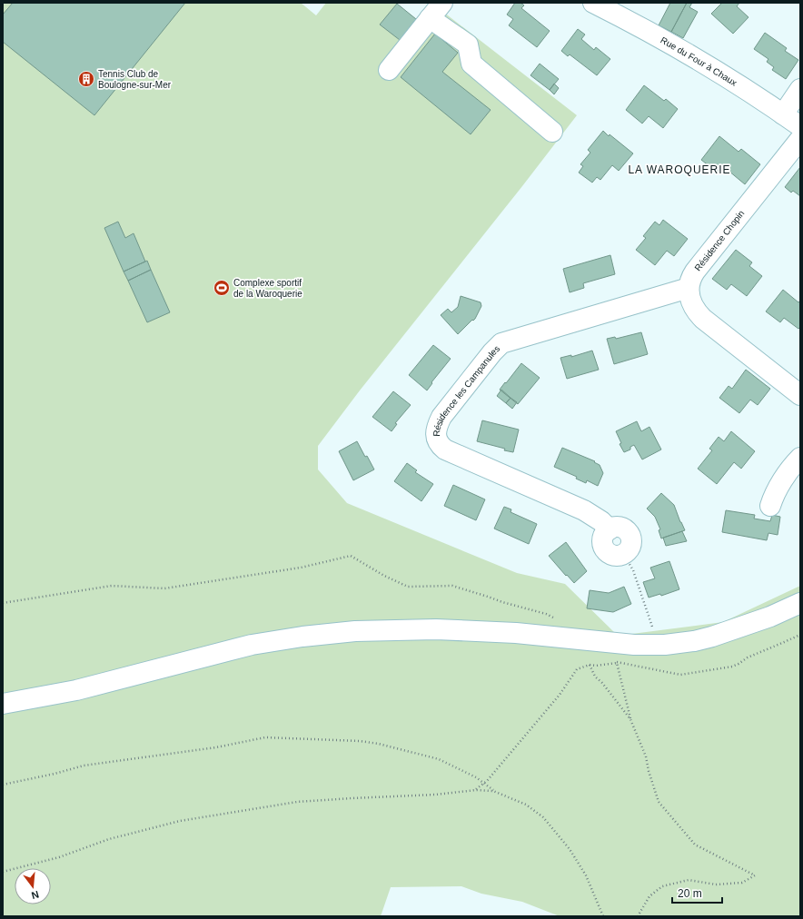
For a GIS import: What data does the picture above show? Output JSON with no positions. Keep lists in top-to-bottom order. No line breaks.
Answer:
{"streets":{"street":["Rue du Four à Chaux","Résidence Chopin","Résidence les Campanules"]},"crossings":[["Résidence Chopin","Résidence les Campanules"]],"districts":["LA WAROQUERIE"],"places":{"building":["Tennis Club de Boulogne-sur-Mer"],"sports":["Complexe sportif de la Waroquerie"]},"scale_bar":"20 m","north":"bottom"}
